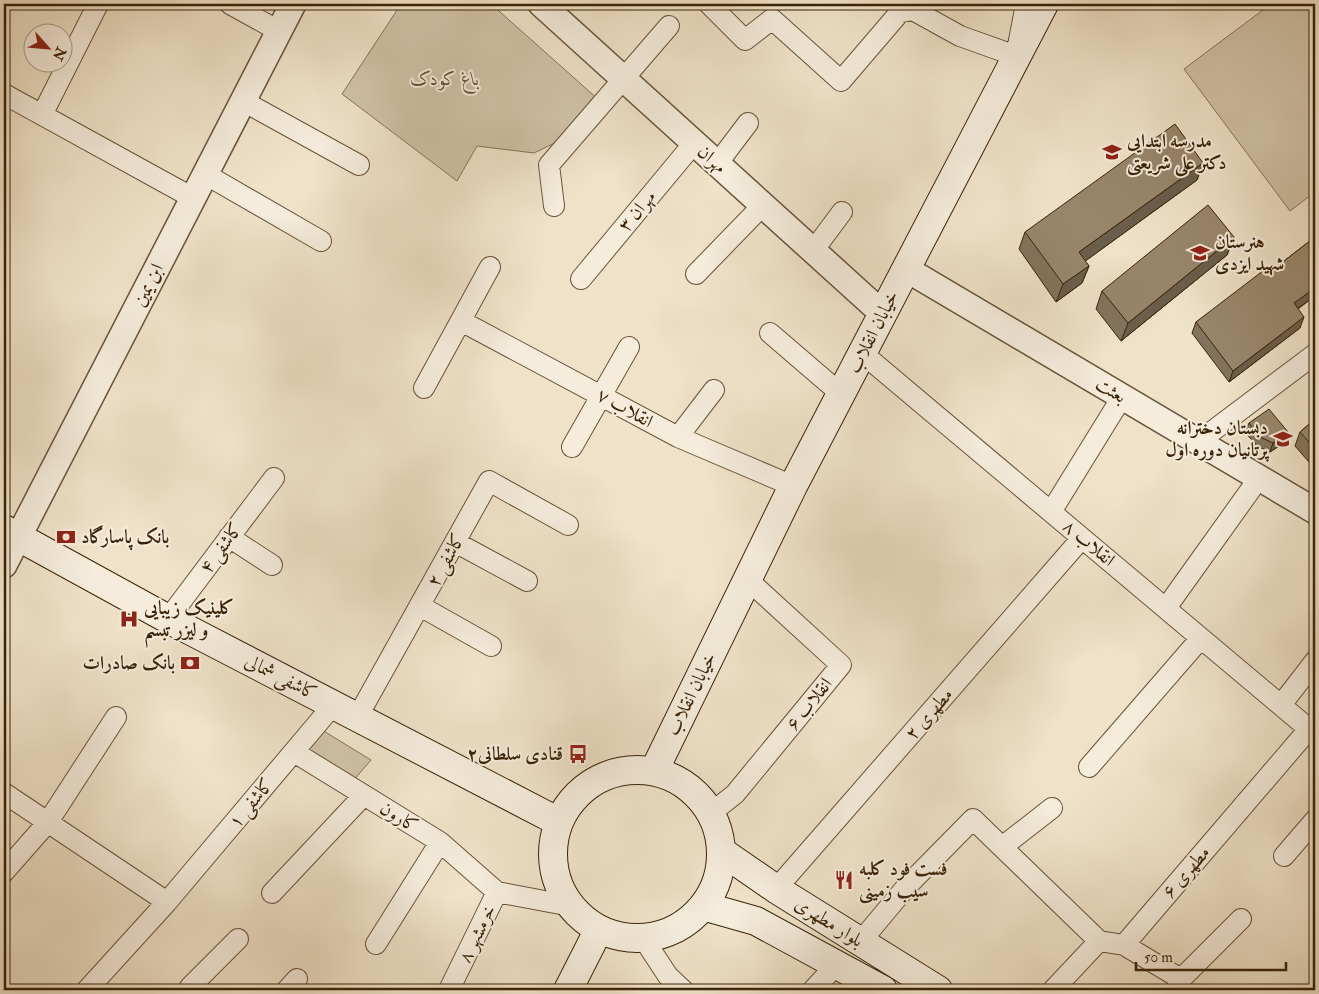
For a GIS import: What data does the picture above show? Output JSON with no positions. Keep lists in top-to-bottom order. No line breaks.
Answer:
{"streets":{"main road":["خیابان انقلاب","کاشفی شمالی","بلوار مطهری"],"street":["مهران","مهران ۳","ابن یمین","بعثت","انقلاب ۷","انقلاب ۸","کاشفی ۴","کاشفی ۲","انقلاب ۶","مطهری ۲","کاشفی ۱","کارون","مطهری ۶","خرمشهر ۸"]},"crossings":[["مهران","مهران ۳"],["مهران","خیابان انقلاب"],["ابن یمین","کاشفی شمالی"],["خیابان انقلاب","بعثت"],["خیابان انقلاب","انقلاب ۷"],["خیابان انقلاب","انقلاب ۸"],["خیابان انقلاب","کاشفی شمالی"],["خیابان انقلاب","انقلاب ۶"],["خیابان انقلاب","بلوار مطهری"],["خیابان انقلاب","خرمشهر ۸"],["انقلاب ۸","مطهری ۲"],["انقلاب ۸","مطهری ۶"],["کاشفی ۴","کاشفی شمالی"],["کاشفی ۲","کاشفی شمالی"],["کاشفی شمالی","انقلاب ۶"],["کاشفی شمالی","کاشفی ۱"],["کاشفی شمالی","بلوار مطهری"],["کاشفی شمالی","خرمشهر ۸"],["انقلاب ۶","بلوار مطهری"],["انقلاب ۶","خرمشهر ۸"],["مطهری ۲","بلوار مطهری"],["کاشفی ۱","کارون"],["کارون","خرمشهر ۸"],["بلوار مطهری","خرمشهر ۸"]],"parks":["باغ کودک"],"places":{"school or university":["مدرسه ابتدایی دکتر علی شریعتی","هنرستان شهید ایزدی","دبستان دخترانه پرتانیان دوره اول"],"bank":["بانک پاسارگاد","بانک صادرات"],"hospital":["کلینیک زیبایی و لیزر تبسم"],"bus stop":["قنادی سلطانی۲"],"restaurant":["فست فود کلبه سیب زمینی"]},"scale_bar":"50 m","north":"bottom right"}
